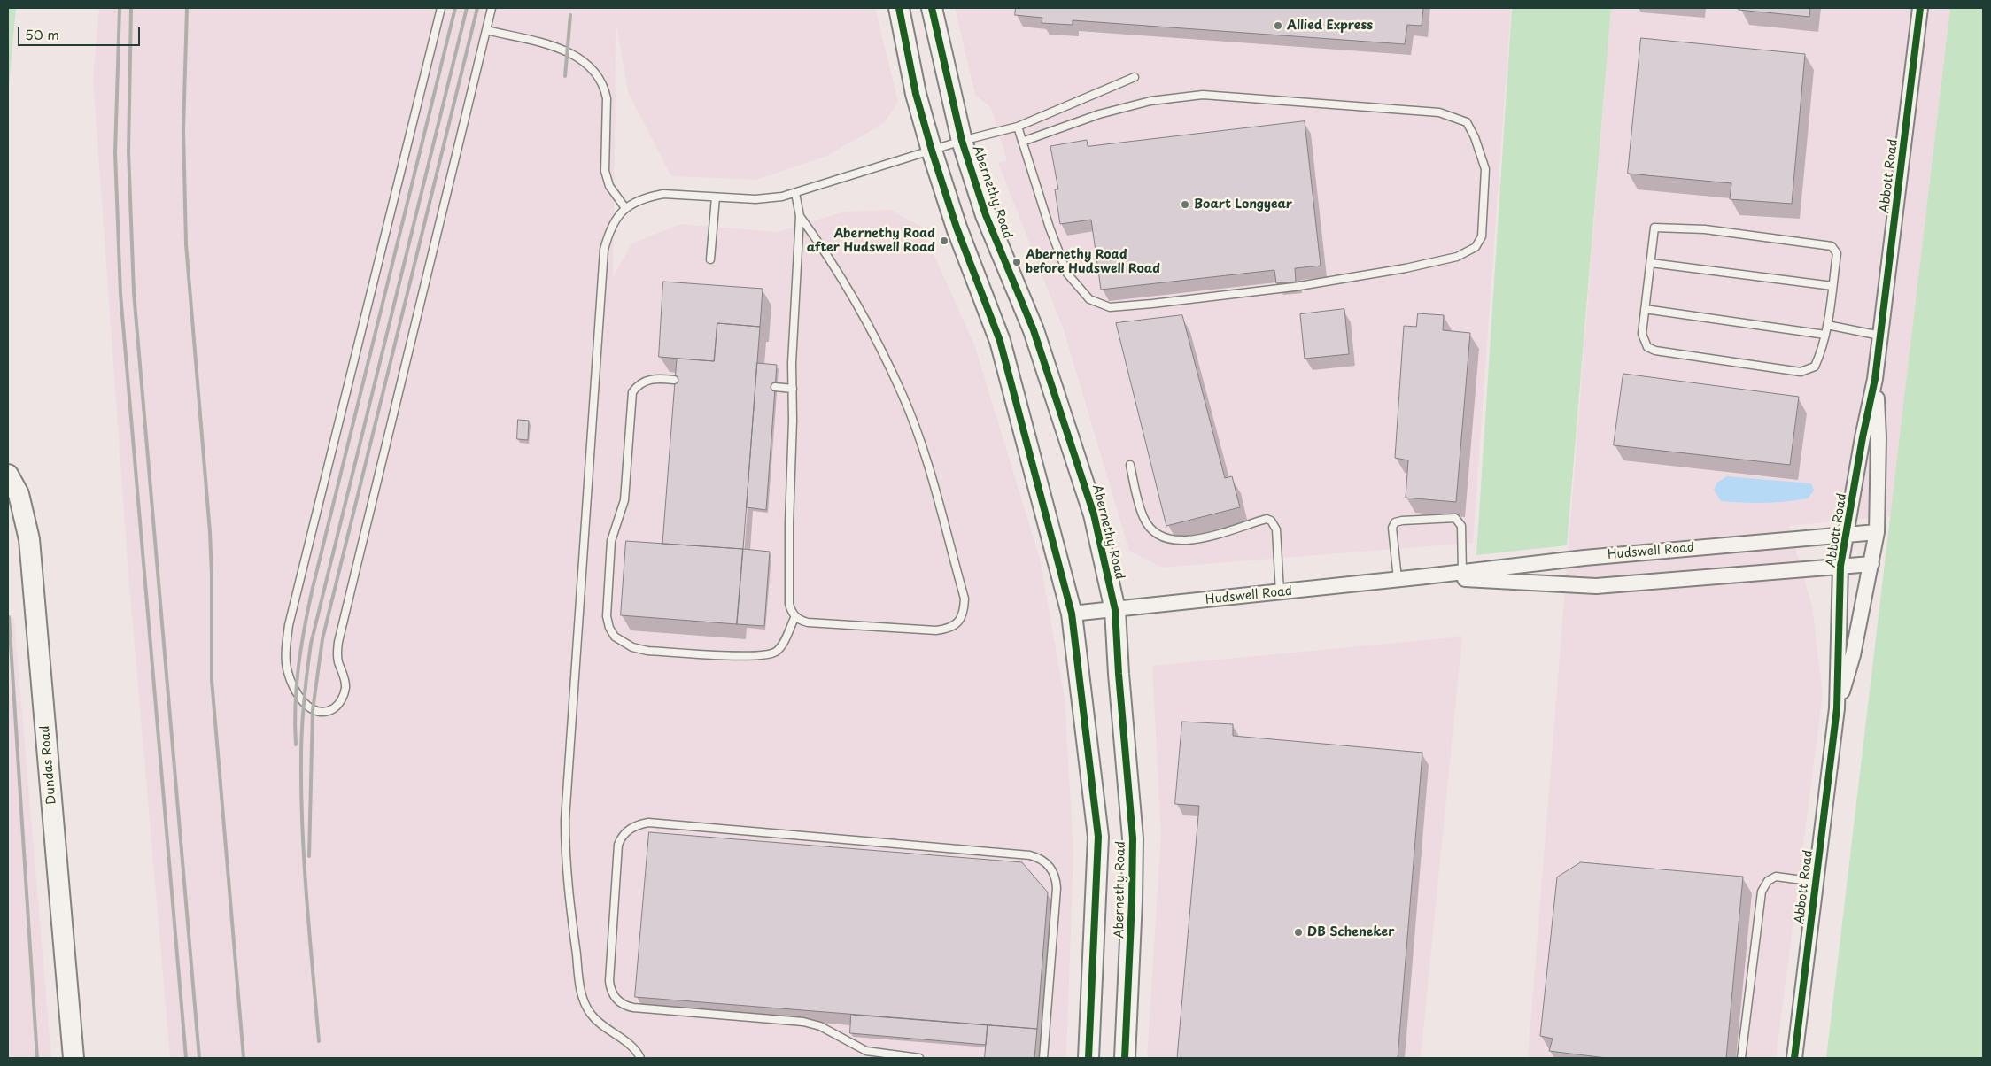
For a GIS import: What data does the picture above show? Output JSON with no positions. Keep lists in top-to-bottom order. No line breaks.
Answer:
{"streets":{"main road":["Abernethy Road","Dundas Road"],"street":["Abbott Road","Hudswell Road"]},"crossings":[["Abbott Road","Hudswell Road"],["Abernethy Road","Hudswell Road"]],"places":["Allied Express","Boart Longyear","Abernethy Road after Hudswell Road","Abernethy Road before Hudswell Road","DB Scheneker"],"scale_bar":"50 m"}
